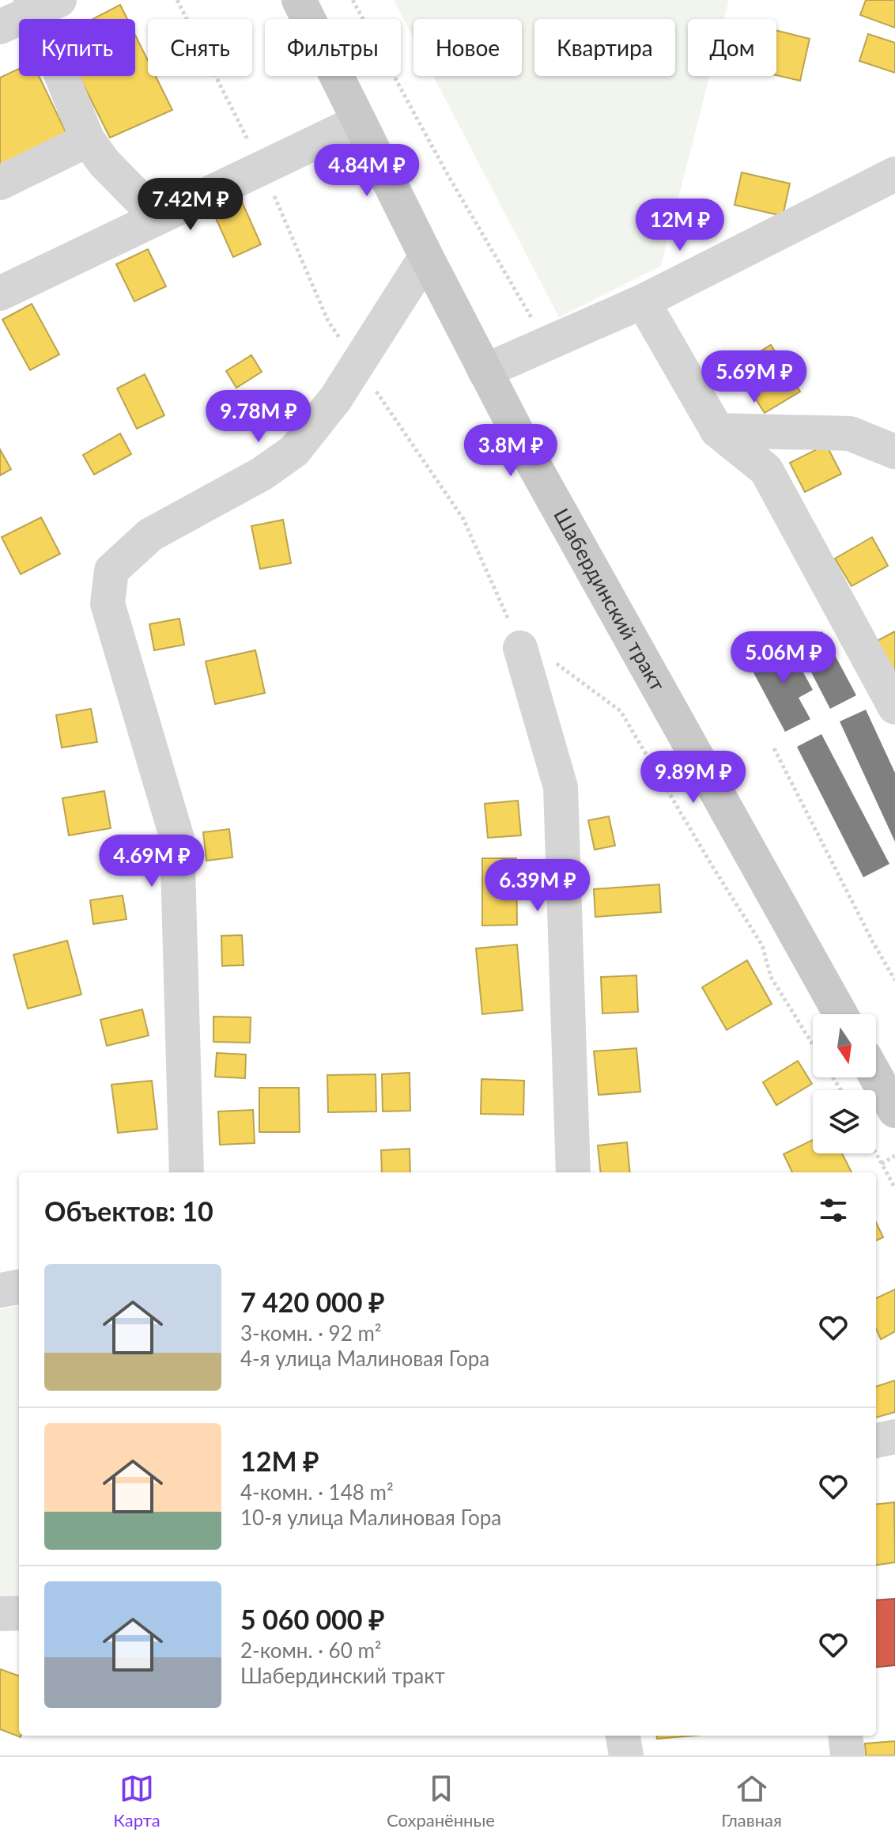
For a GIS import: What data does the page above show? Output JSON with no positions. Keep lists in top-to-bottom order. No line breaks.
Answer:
{"streets":{"main road":["Шабердинский тракт"]},"north":"bottom","page":{"chip":["Купить","Снять","Фильтры","Новое","Квартира","Дом"],"price":["4.84M ₽","7.42M ₽","12M ₽","5.69M ₽","9.78M ₽","3.8M ₽","5.06M ₽","9.89M ₽","4.69M ₽","6.39M ₽"],"heading":"Объектов: 10","list":[{"name":"7 420 000 ₽","note":"3-комн. · 92 m² · 4-я улица Малиновая Гора"},{"name":"12M ₽","note":"4-комн. · 148 m² · 10-я улица Малиновая Гора"},{"name":"5 060 000 ₽","note":"2-комн. · 60 m² · Шабердинский тракт"}],"tabs":["Карта","Сохранённые","Главная"]}}
